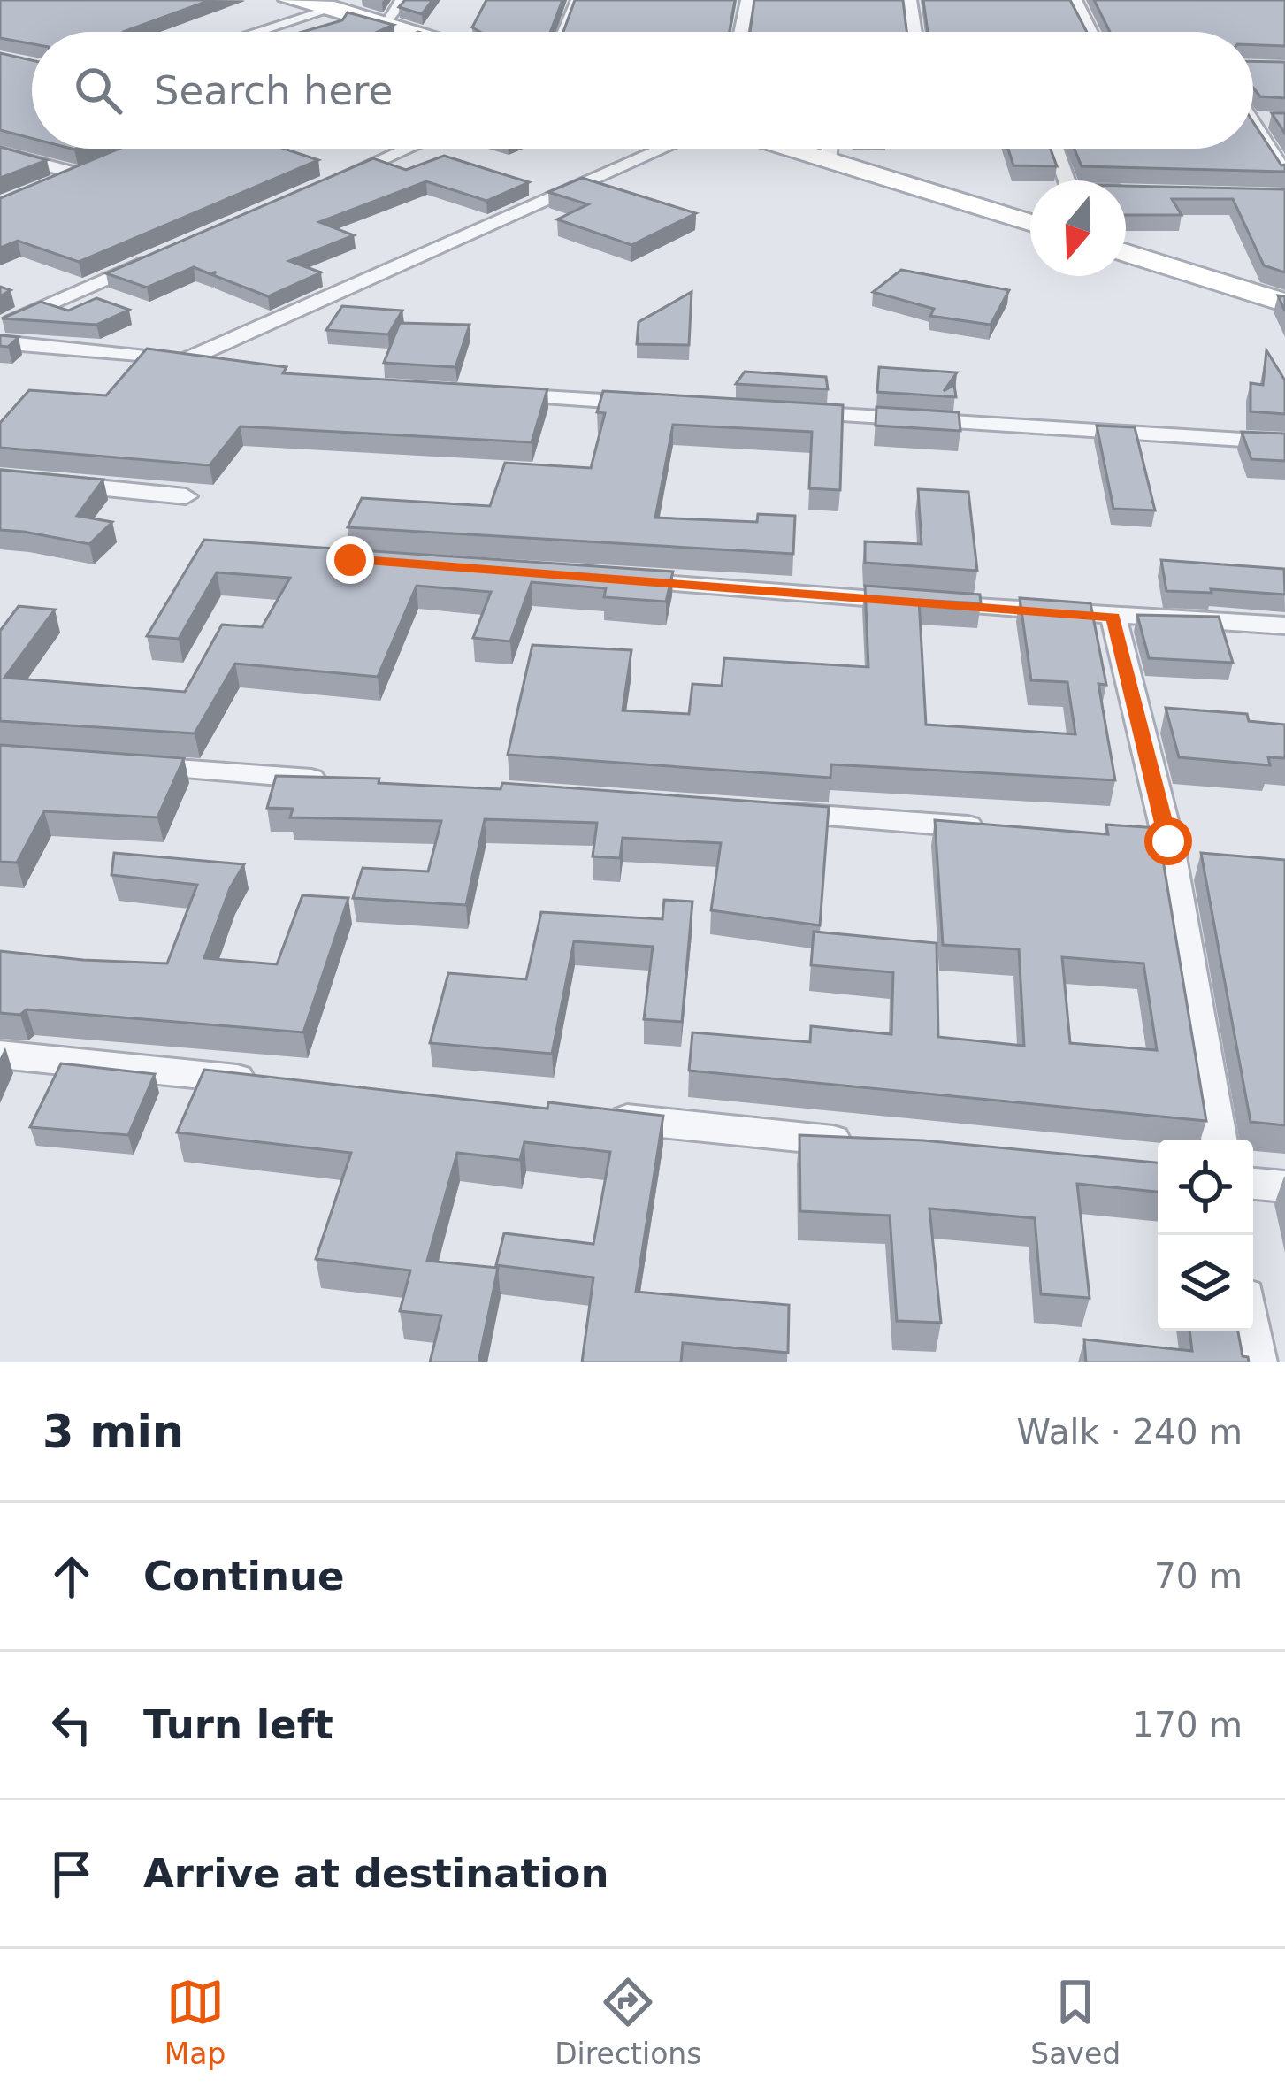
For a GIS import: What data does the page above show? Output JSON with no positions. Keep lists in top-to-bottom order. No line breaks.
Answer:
{"north":"bottom","page":{"search":"Search here","heading":["3 min","Walk · 240 m"],"list":[["Continue","70 m"],["Turn left","170 m"],"Arrive at destination"],"nav":["Map","Directions","Saved"]}}
